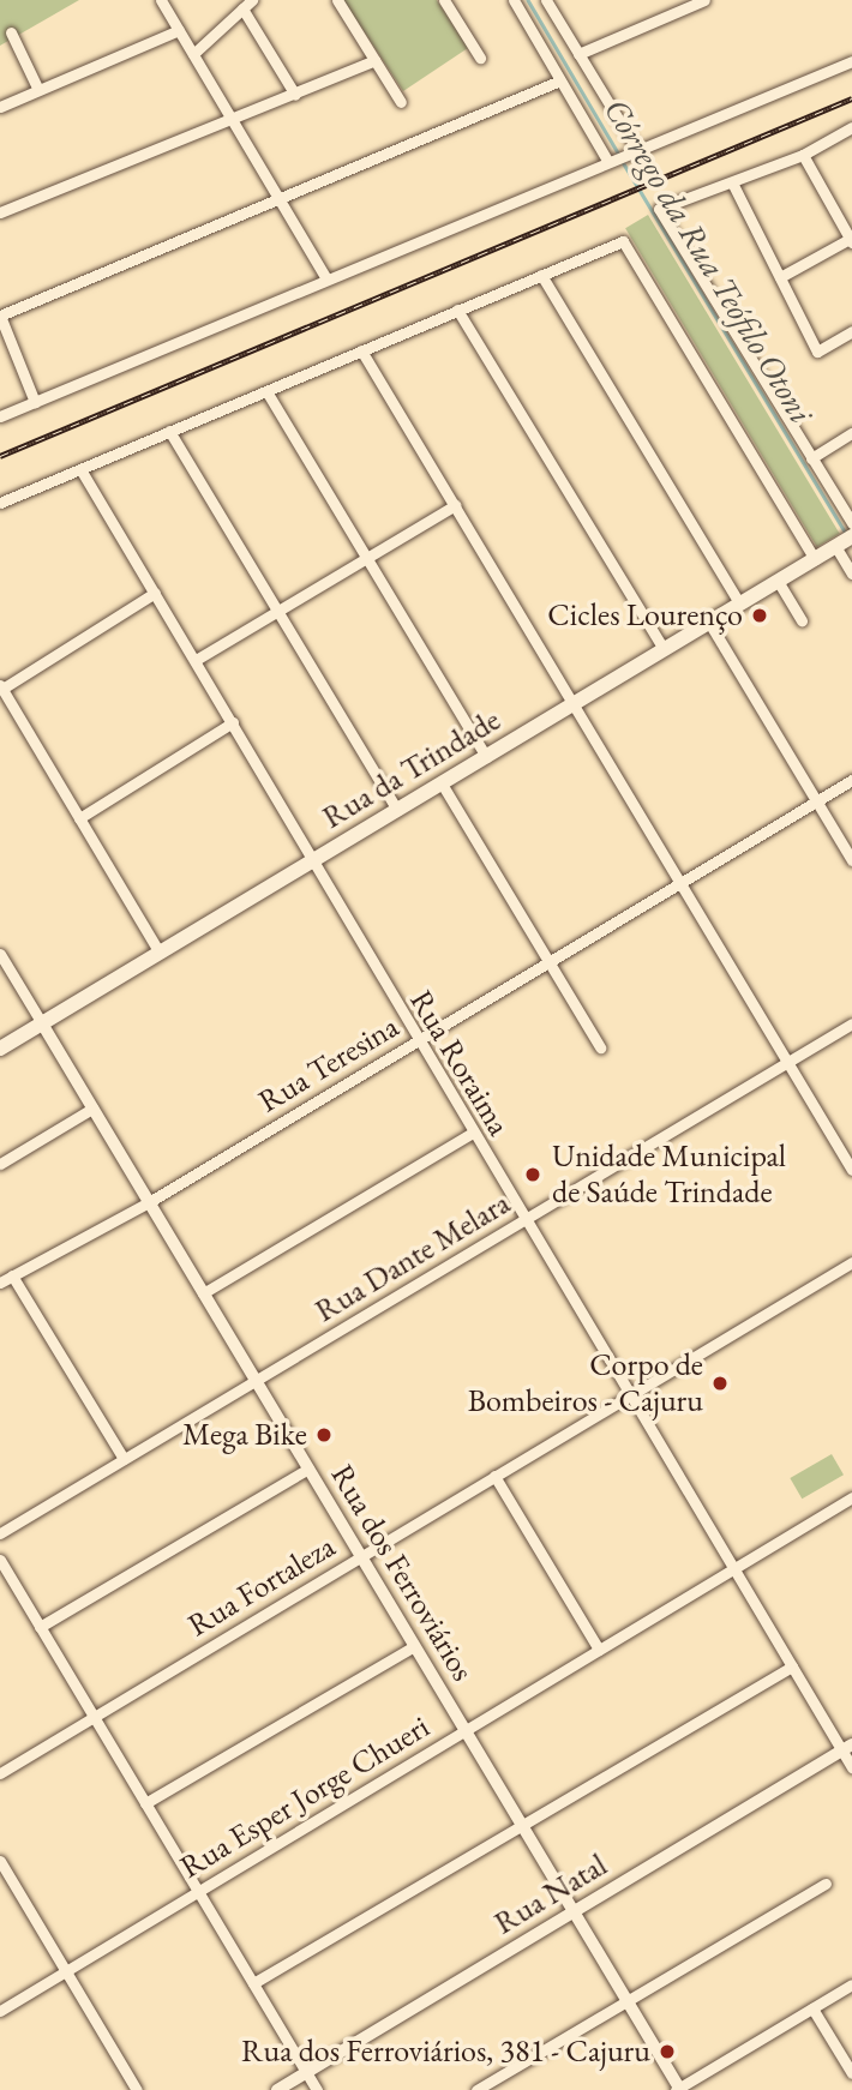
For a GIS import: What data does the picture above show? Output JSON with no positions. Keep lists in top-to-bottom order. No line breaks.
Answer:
{"streets":{"main road":["Rua da Trindade"],"street":["Rua Roraima","Rua Teresina","Rua Dante Melara","Rua dos Ferroviários","Rua Fortaleza","Rua Esper Jorge Chueri","Rua Natal"]},"crossings":[["Rua da Trindade","Rua Roraima"],["Rua da Trindade","Rua dos Ferroviários"],["Rua Roraima","Rua Teresina"],["Rua Roraima","Rua Dante Melara"],["Rua Roraima","Rua Fortaleza"],["Rua Roraima","Rua Esper Jorge Chueri"],["Rua Roraima","Rua Natal"],["Rua Teresina","Rua dos Ferroviários"],["Rua Dante Melara","Rua dos Ferroviários"],["Rua dos Ferroviários","Rua Fortaleza"],["Rua dos Ferroviários","Rua Esper Jorge Chueri"],["Rua dos Ferroviários","Rua Natal"]],"water":["Córrego da Rua Teófilo Otoni"],"places":["Cicles Lourenço","Unidade Municipal de Saúde Trindade","Corpo de Bombeiros - Cajuru","Mega Bike","Rua dos Ferroviários, 381 - Cajuru"]}
